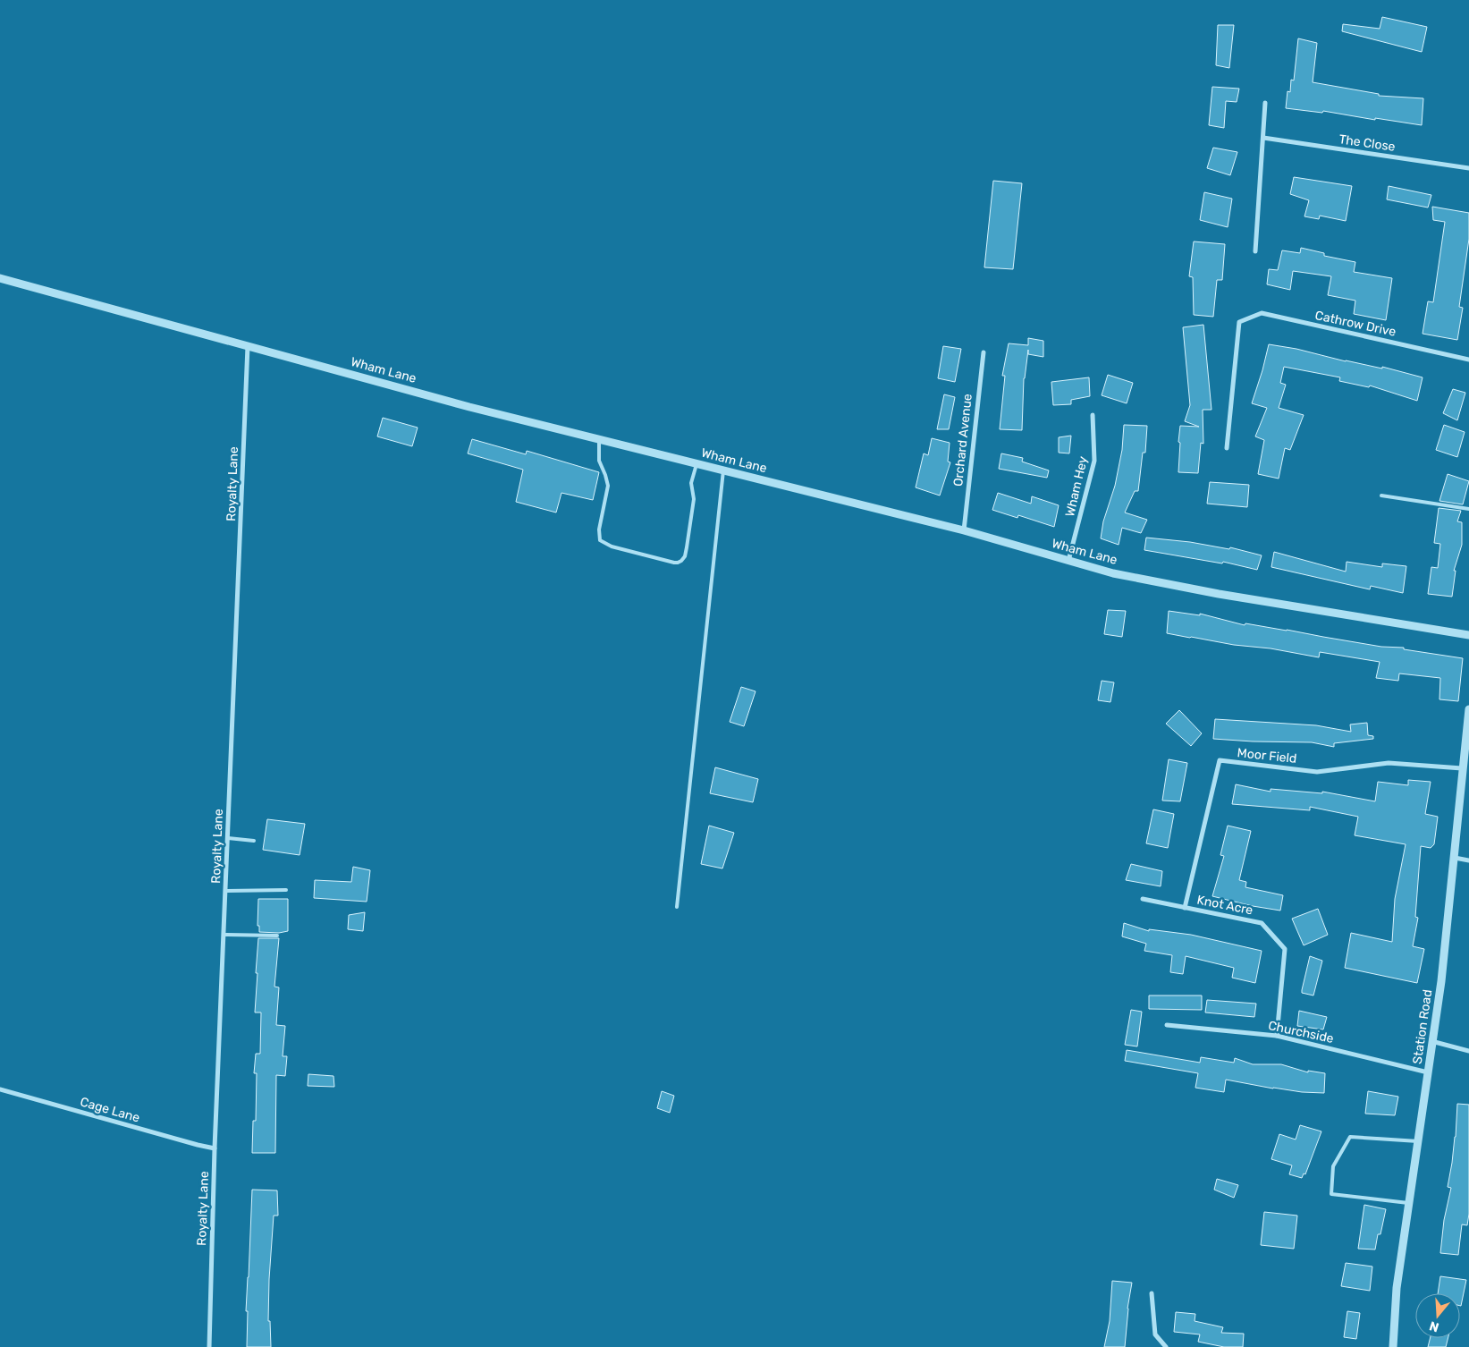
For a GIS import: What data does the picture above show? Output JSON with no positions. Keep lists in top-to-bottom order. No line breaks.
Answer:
{"streets":{"street":["The Close","Cathrow Drive","Wham Lane","Orchard Avenue","Royalty Lane","Wham Hey","Moor Field","Knot Acre","Station Road","Churchside","Cage Lane"]},"crossings":[["Wham Lane","Orchard Avenue"],["Wham Lane","Royalty Lane"],["Wham Lane","Wham Hey"],["Royalty Lane","Cage Lane"],["Moor Field","Knot Acre"],["Moor Field","Station Road"],["Knot Acre","Churchside"],["Station Road","Churchside"]],"north":"bottom"}
